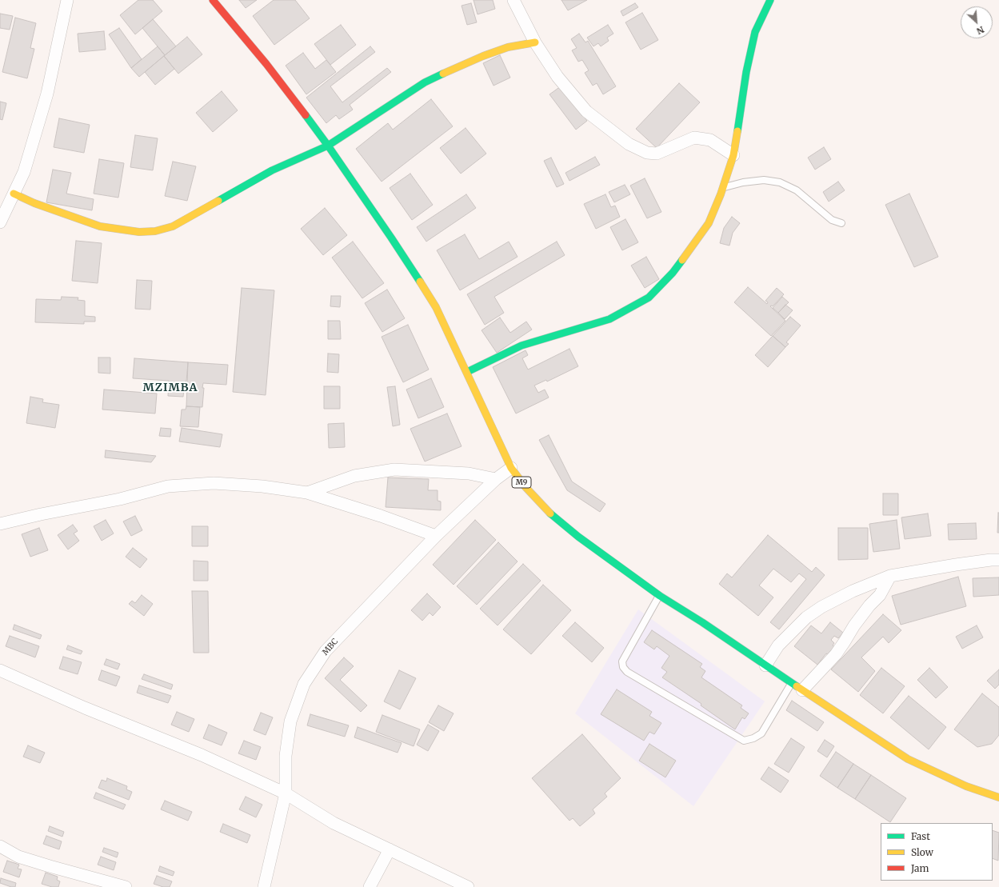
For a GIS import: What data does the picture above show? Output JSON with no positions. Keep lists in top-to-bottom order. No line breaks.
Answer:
{"streets":{"main road":["M9"],"street":["MBC"]},"crossings":[["M9","MBC"]],"districts":["MZIMBA"],"legend":["Fast","Slow","Jam"],"north":"bottom right"}
